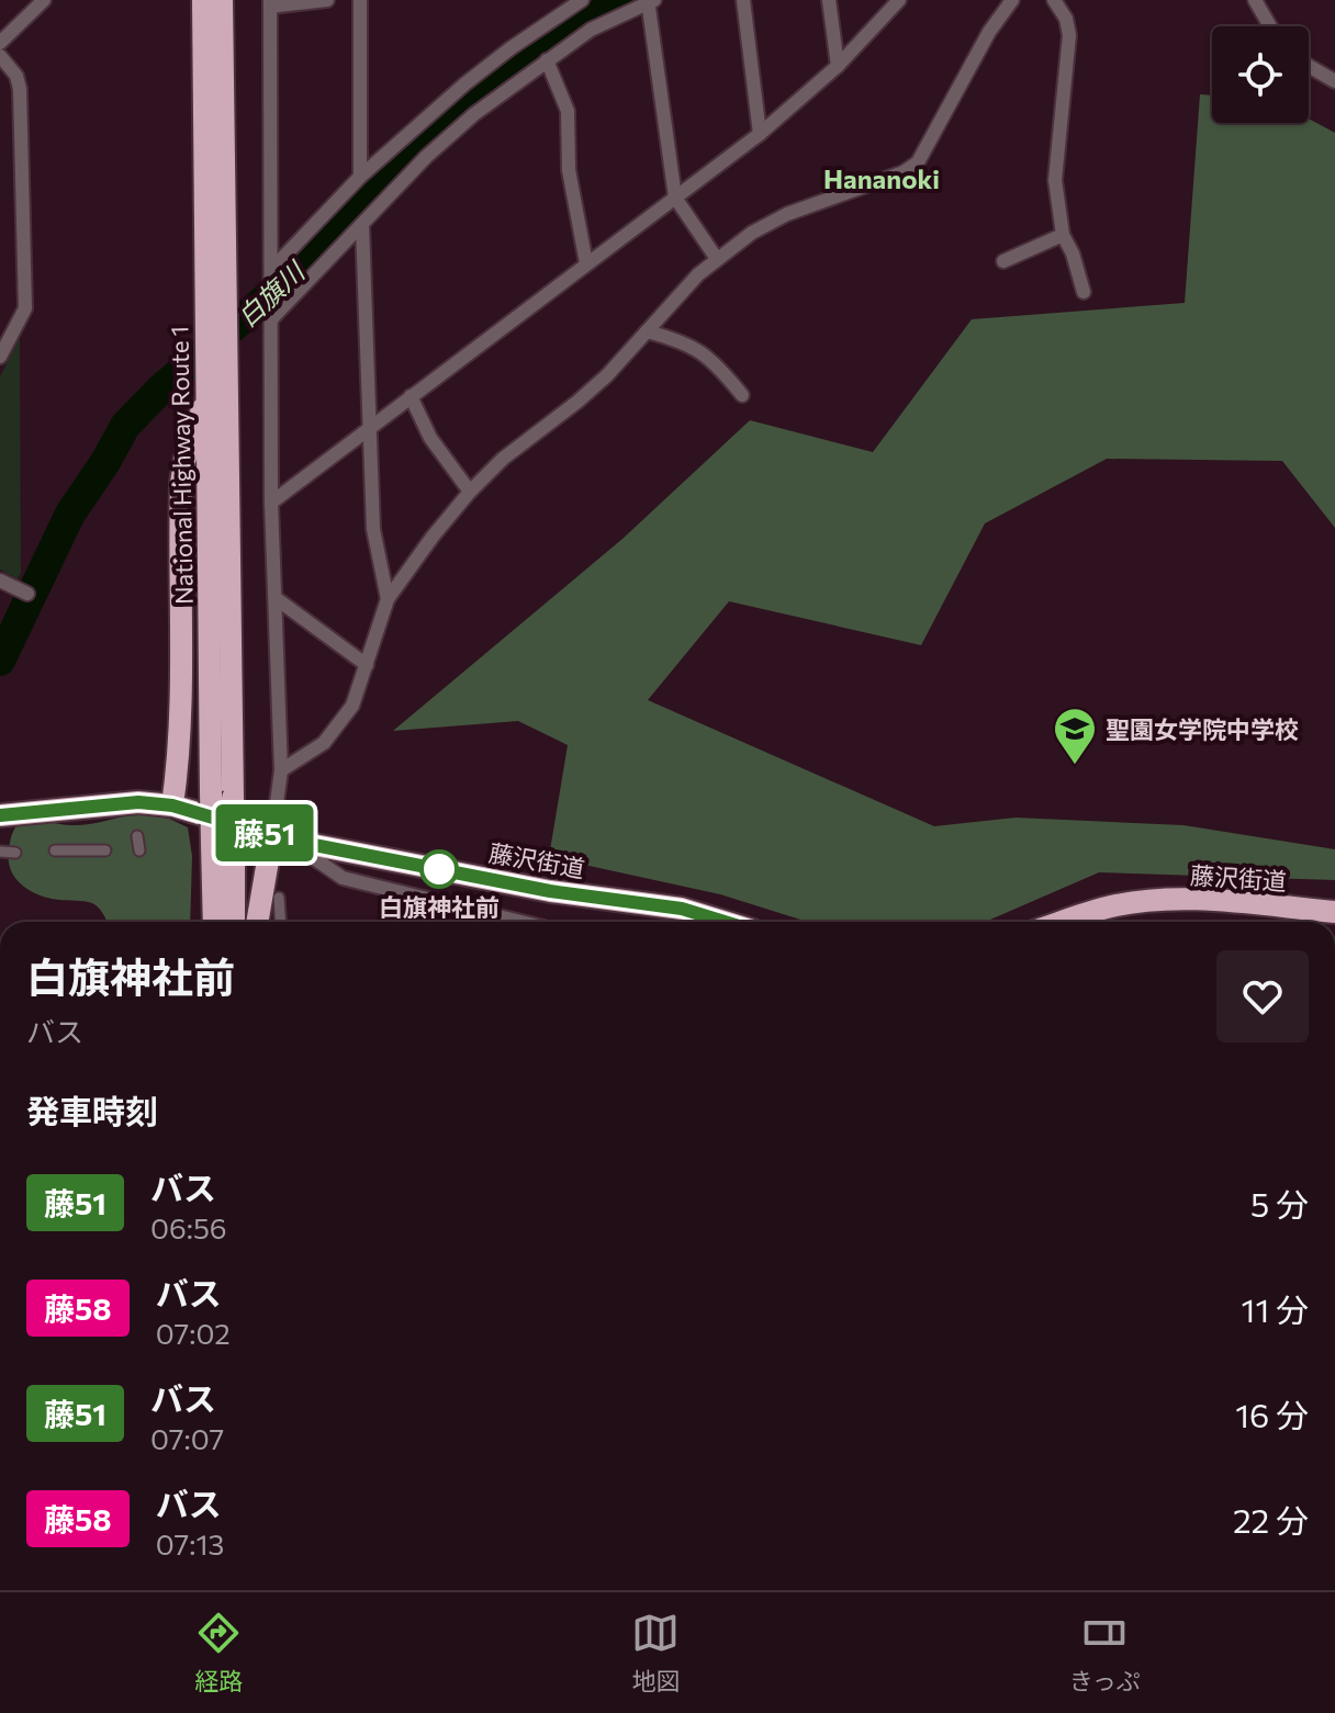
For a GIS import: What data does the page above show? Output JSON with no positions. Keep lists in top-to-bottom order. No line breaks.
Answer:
{"streets":{"highway":["National Highway Route 1","藤沢街道"]},"districts":["Hananoki"],"water":["白旗川"],"places":{"school or university":["聖園女学院中学校"],"other":["白旗神社前"]},"lines":["bus line 藤51"],"page":{"on_map":"藤51","heading":[["白旗神社前","バス"],"発車時刻"],"list":[{"mark":"藤51","name":"バス","note":"06:56","value":"5 分"},{"mark":"藤58","name":"バス","note":"07:02","value":"11 分"},{"mark":"藤51","name":"バス","note":"07:07","value":"16 分"},{"mark":"藤58","name":"バス","note":"07:13","value":"22 分"}],"tabs":["経路","地図","きっぷ"]}}
